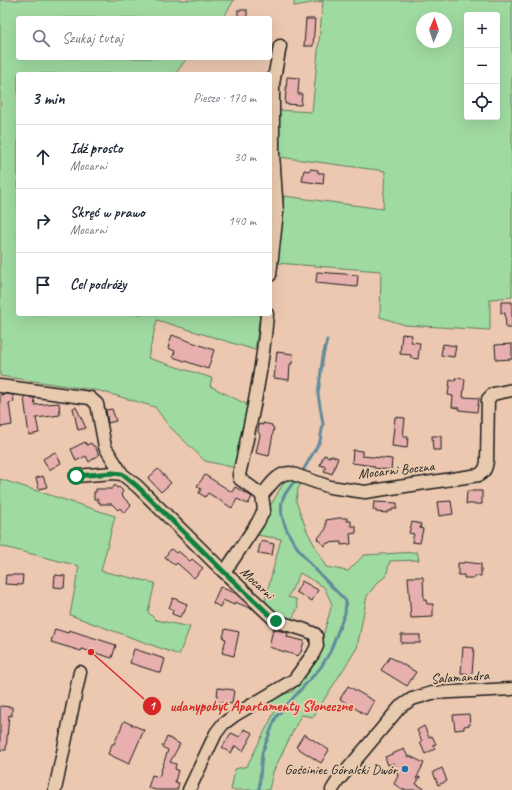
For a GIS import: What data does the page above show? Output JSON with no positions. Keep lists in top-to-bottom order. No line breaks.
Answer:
{"streets":{"street":["Mocarni Boczna","Mocarni","Salamandra"]},"places":["udanypobyt Apartamenty Słoneczne","Gościniec Góralski Dwór"],"north":"top","page":{"map_buttons":["+","−"],"search":"Szukaj tutaj","heading":["3 min","Pieszo · 170 m"],"list":[["Idź prosto","Mocarni","30 m"],["Skręć w prawo","Mocarni","140 m"],"Cel podróży"]}}
